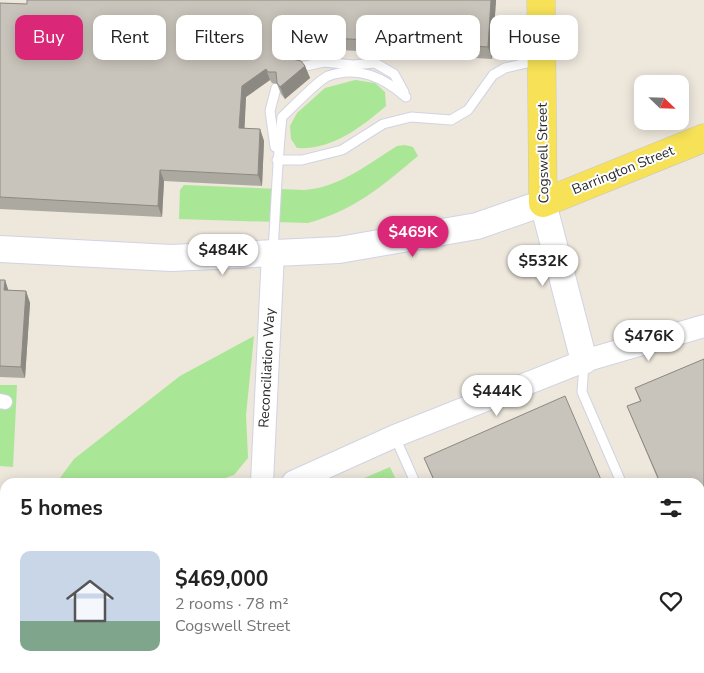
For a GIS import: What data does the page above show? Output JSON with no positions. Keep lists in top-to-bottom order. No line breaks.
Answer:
{"streets":{"main road":["Cogswell Street","Barrington Street"],"street":["Reconciliation Way"]},"crossings":[["Cogswell Street","Barrington Street"]],"north":"bottom right","page":{"chip":["Buy","Rent","Filters","New","Apartment","House"],"price":["$469K","$484K","$532K","$476K","$444K"],"heading":"5 homes","list":[{"name":"$469,000","note":"2 rooms · 78 m² · Cogswell Street"}]}}
